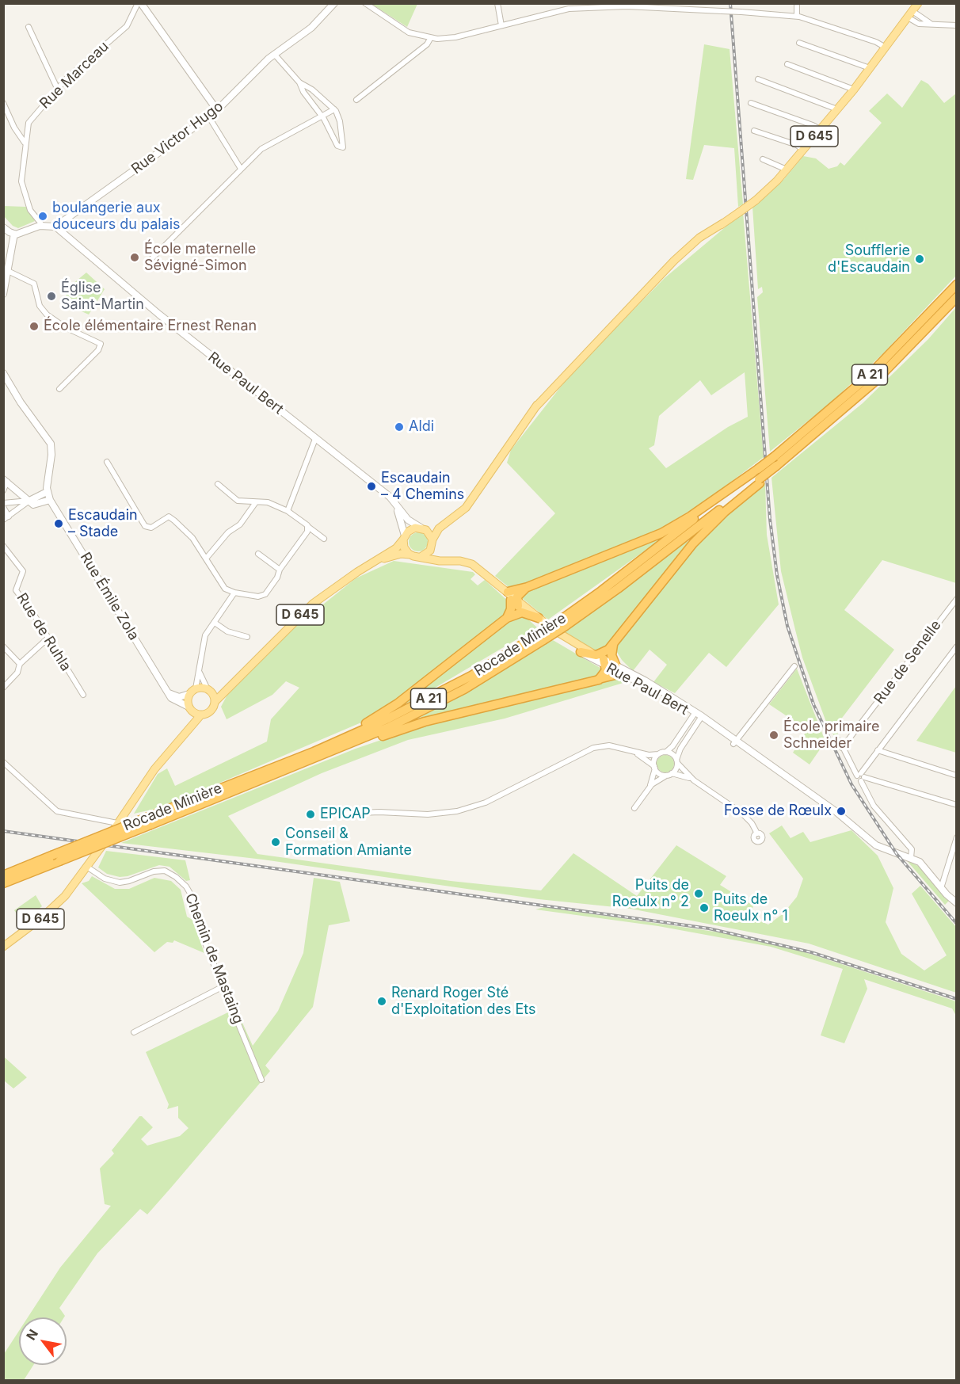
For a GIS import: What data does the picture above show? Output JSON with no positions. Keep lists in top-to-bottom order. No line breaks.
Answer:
{"streets":{"highway":["A 21","Rocade Minière"],"main road":["D 645","Rue Paul Bert"],"street":["Rue Marceau","Rue Victor Hugo","Rue Émile Zola","Rue de Ruhla","Rue de Senelle","Chemin de Mastaing"]},"crossings":[["D 645","Rue Paul Bert"],["D 645","Rue Émile Zola"],["D 645","Chemin de Mastaing"],["Rue Victor Hugo","Rue Paul Bert"]],"places":["boulangerie aux douceurs du palais","École maternelle Sévigné-Simon","Soufflerie d'Escaudain","Église Saint-Martin","École élémentaire Ernest Renan","Aldi","Escaudain – 4 Chemins","Escaudain – Stade","École primaire Schneider","Fosse de Rœulx","EPICAP","Conseil & Formation Amiante","Puits de Roeulx n° 2","Puits de Roeulx n° 1","Renard Roger Sté d'Exploitation des Ets"],"north":"top left"}
